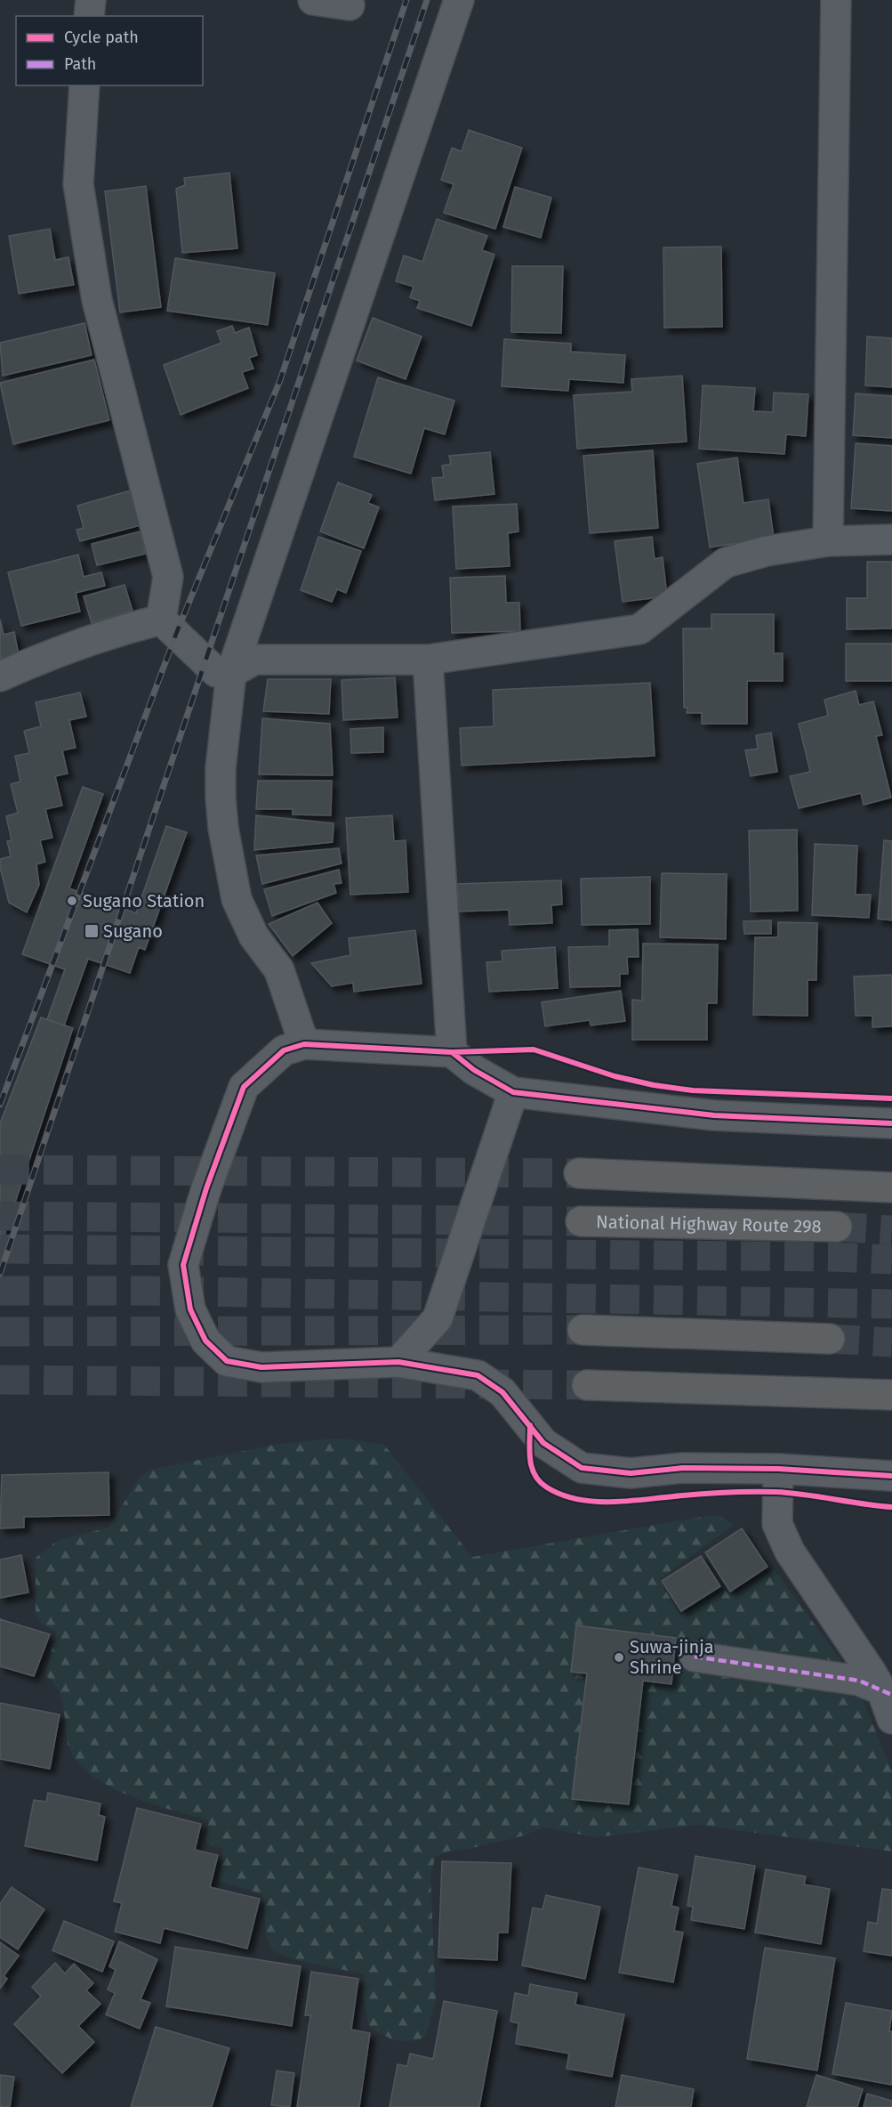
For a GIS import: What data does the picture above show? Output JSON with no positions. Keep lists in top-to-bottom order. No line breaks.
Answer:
{"streets":{"highway":["National Highway Route 298"]},"places":{"other":["Sugano Station","Suwa-jinja Shrine"],"transit":["Sugano"]},"legend":["Cycle path","Path"]}
